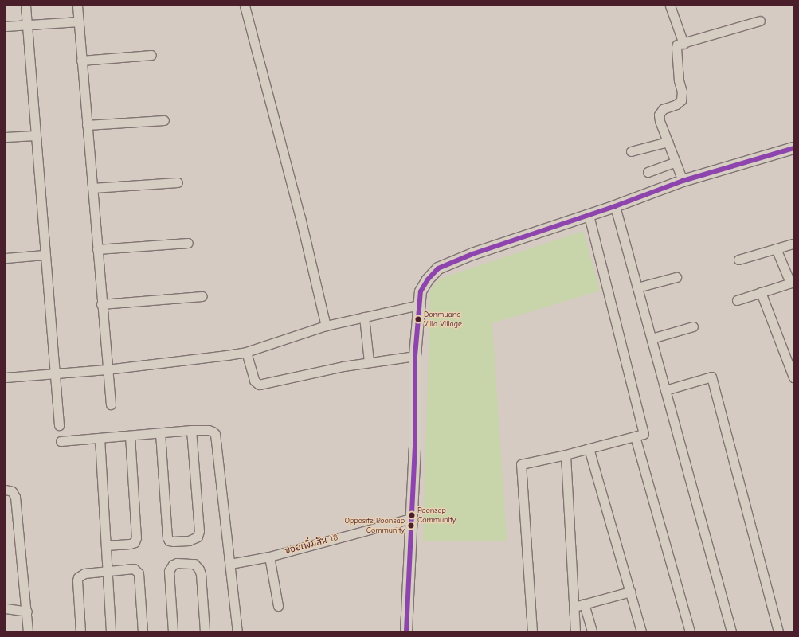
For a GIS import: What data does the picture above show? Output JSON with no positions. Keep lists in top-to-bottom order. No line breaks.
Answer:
{"streets":{"street":["ซอยเพิ่มสิน 18"]},"places":["Donmuang Villa Village","Poonsap Community","Opposite Poonsap Community"]}
